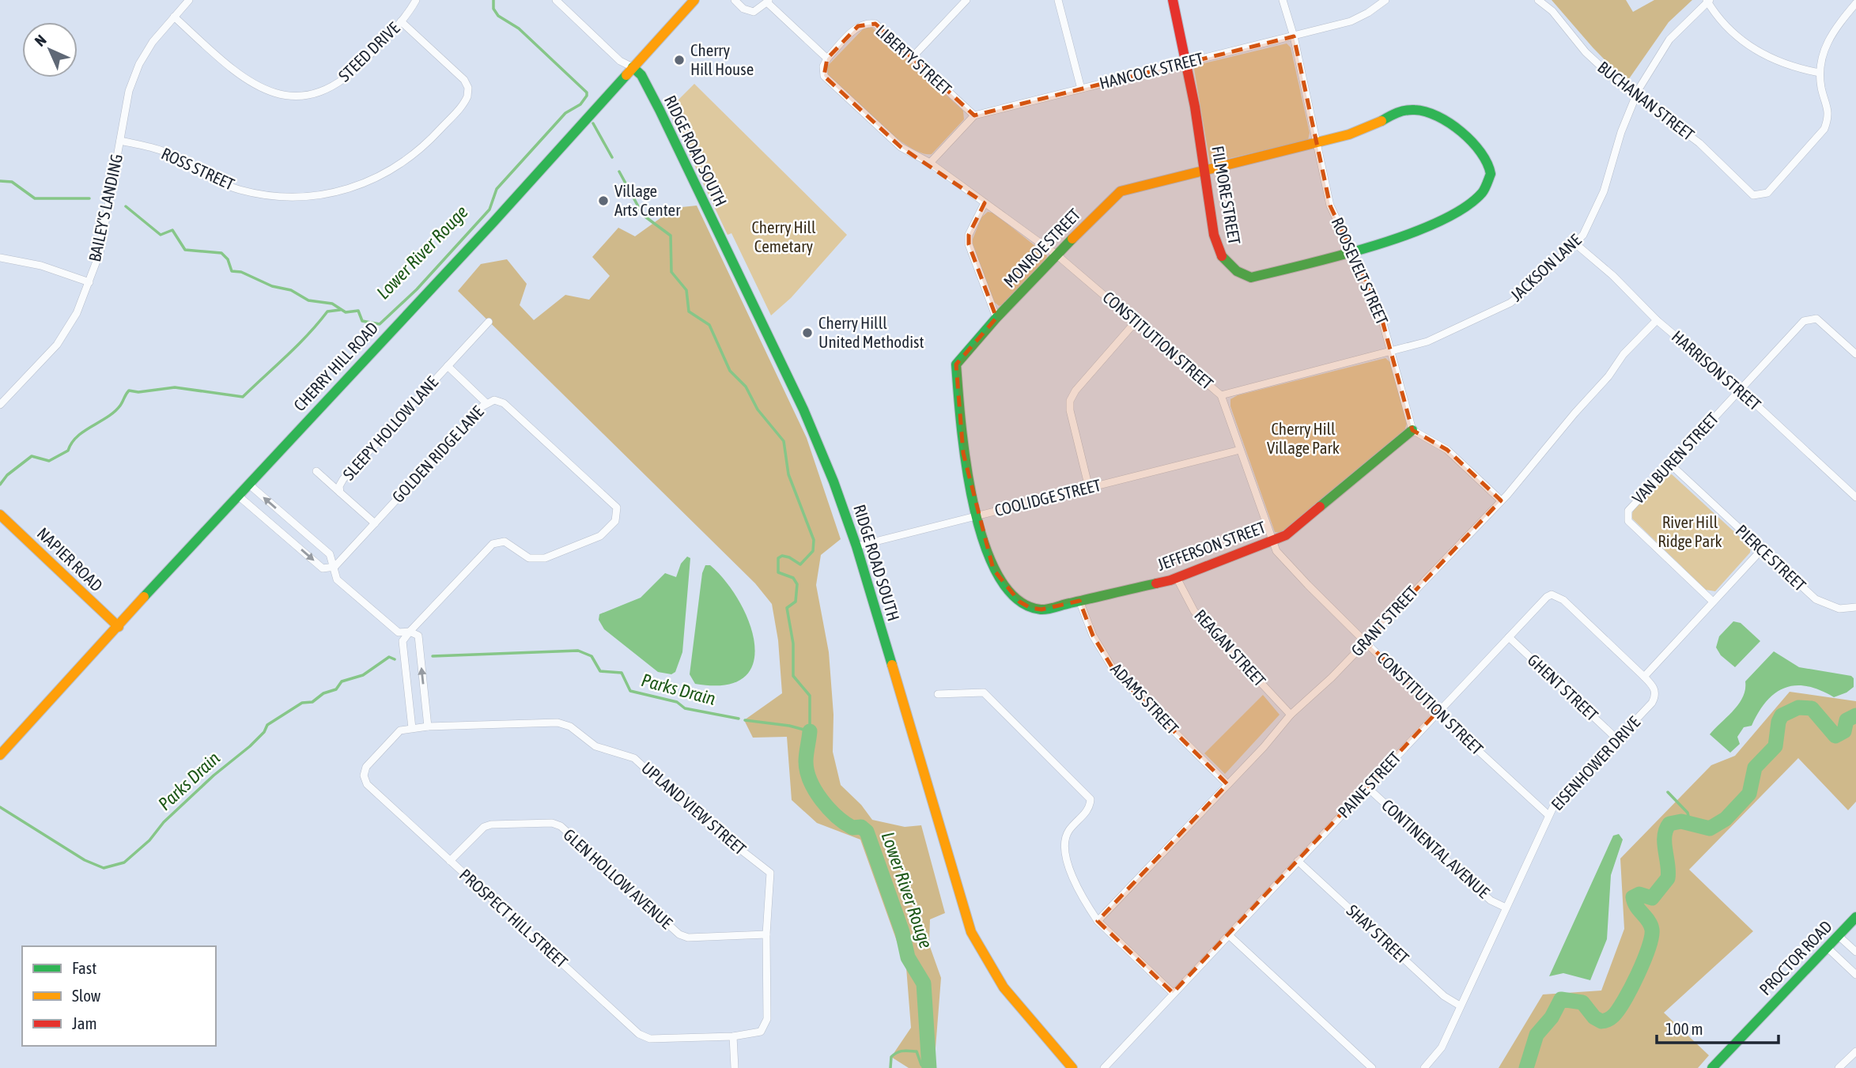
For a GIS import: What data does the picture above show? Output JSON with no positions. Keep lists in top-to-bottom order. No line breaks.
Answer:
{"streets":{"street":["STEED DRIVE","LIBERTY STREET","HANCOCK STREET","BUCHANAN STREET","RIDGE ROAD SOUTH","ROSS STREET","FILMORE STREET","BAILEY'S LANDING","MONROE STREET","JACKSON LANE","ROOSEVELT STREET","CONSTITUTION STREET","CHERRY HILL ROAD","HARRISON STREET","SLEEPY HOLLOW LANE","GOLDEN RIDGE LANE","VAN BUREN STREET","COOLIDGE STREET","JEFFERSON STREET","PIERCE STREET","NAPIER ROAD","GRANT STREET","REAGAN STREET","GHENT STREET","ADAMS STREET","EISENHOWER DRIVE","PAINE STREET","UPLAND VIEW STREET","CONTINENTAL AVENUE","GLEN HOLLOW AVENUE","PROSPECT HILL STREET","SHAY STREET","PROCTOR ROAD"]},"crossings":[["STEED DRIVE","ROSS STREET"],["STEED DRIVE","BAILEY'S LANDING"],["LIBERTY STREET","HANCOCK STREET"],["LIBERTY STREET","CONSTITUTION STREET"],["HANCOCK STREET","FILMORE STREET"],["HANCOCK STREET","ROOSEVELT STREET"],["BUCHANAN STREET","JACKSON LANE"],["RIDGE ROAD SOUTH","CHERRY HILL ROAD"],["RIDGE ROAD SOUTH","COOLIDGE STREET"],["ROSS STREET","BAILEY'S LANDING"],["FILMORE STREET","MONROE STREET"],["FILMORE STREET","ROOSEVELT STREET"],["MONROE STREET","ROOSEVELT STREET"],["MONROE STREET","CONSTITUTION STREET"],["MONROE STREET","COOLIDGE STREET"],["MONROE STREET","JEFFERSON STREET"],["JACKSON LANE","ROOSEVELT STREET"],["JACKSON LANE","CONSTITUTION STREET"],["JACKSON LANE","HARRISON STREET"],["ROOSEVELT STREET","JEFFERSON STREET"],["CONSTITUTION STREET","COOLIDGE STREET"],["CONSTITUTION STREET","JEFFERSON STREET"],["CONSTITUTION STREET","GRANT STREET"],["CONSTITUTION STREET","EISENHOWER DRIVE"],["CONSTITUTION STREET","PAINE STREET"],["CHERRY HILL ROAD","NAPIER ROAD"],["HARRISON STREET","VAN BUREN STREET"],["HARRISON STREET","GRANT STREET"],["SLEEPY HOLLOW LANE","GOLDEN RIDGE LANE"],["VAN BUREN STREET","PIERCE STREET"],["COOLIDGE STREET","JEFFERSON STREET"],["JEFFERSON STREET","REAGAN STREET"],["JEFFERSON STREET","ADAMS STREET"],["GRANT STREET","REAGAN STREET"],["GRANT STREET","ADAMS STREET"],["GHENT STREET","EISENHOWER DRIVE"],["GHENT STREET","PAINE STREET"],["EISENHOWER DRIVE","PAINE STREET"],["EISENHOWER DRIVE","CONTINENTAL AVENUE"],["EISENHOWER DRIVE","SHAY STREET"],["PAINE STREET","CONTINENTAL AVENUE"],["PAINE STREET","SHAY STREET"],["UPLAND VIEW STREET","GLEN HOLLOW AVENUE"],["UPLAND VIEW STREET","PROSPECT HILL STREET"],["GLEN HOLLOW AVENUE","PROSPECT HILL STREET"]],"water":["Lower River Rouge","Parks Drain"],"parks":["Cherry Hill Cemetary","Cherry Hill Village Park","River Hill Ridge Park"],"places":["Cherry Hill House","Village Arts Center","Cherry Hilll United Methodist"],"legend":["Fast","Slow","Jam"],"scale_bar":"100 m","north":"top left"}
